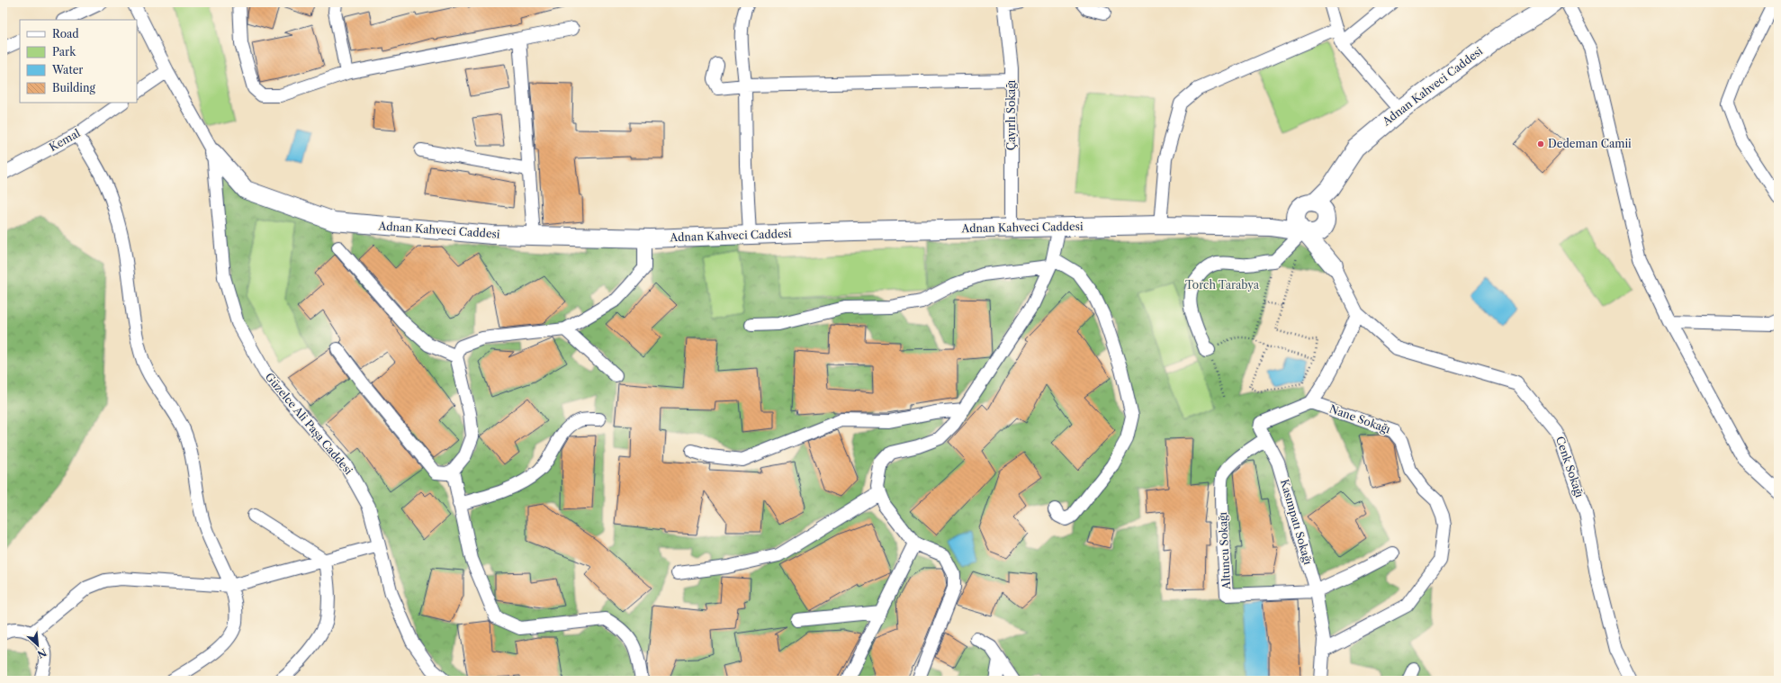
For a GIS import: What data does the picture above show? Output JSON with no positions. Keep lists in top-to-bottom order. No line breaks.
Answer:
{"streets":{"main road":["Adnan Kahveci Caddesi"],"street":["Çayırlı Sokağı","Kemal","Nane Sokağı","Güzelce Ali Paşa Caddesi","Cenk Sokağı","Kasımpatı Sokağı","Altuncu Sokağı"]},"crossings":[["Adnan Kahveci Caddesi","Çayırlı Sokağı"],["Adnan Kahveci Caddesi","Güzelce Ali Paşa Caddesi"],["Nane Sokağı","Kasımpatı Sokağı"],["Kasımpatı Sokağı","Altuncu Sokağı"]],"parks":["Torch Tarabya"],"places":["Dedeman Camii"],"legend":["Road","Park","Water","Building"],"north":"bottom right"}
